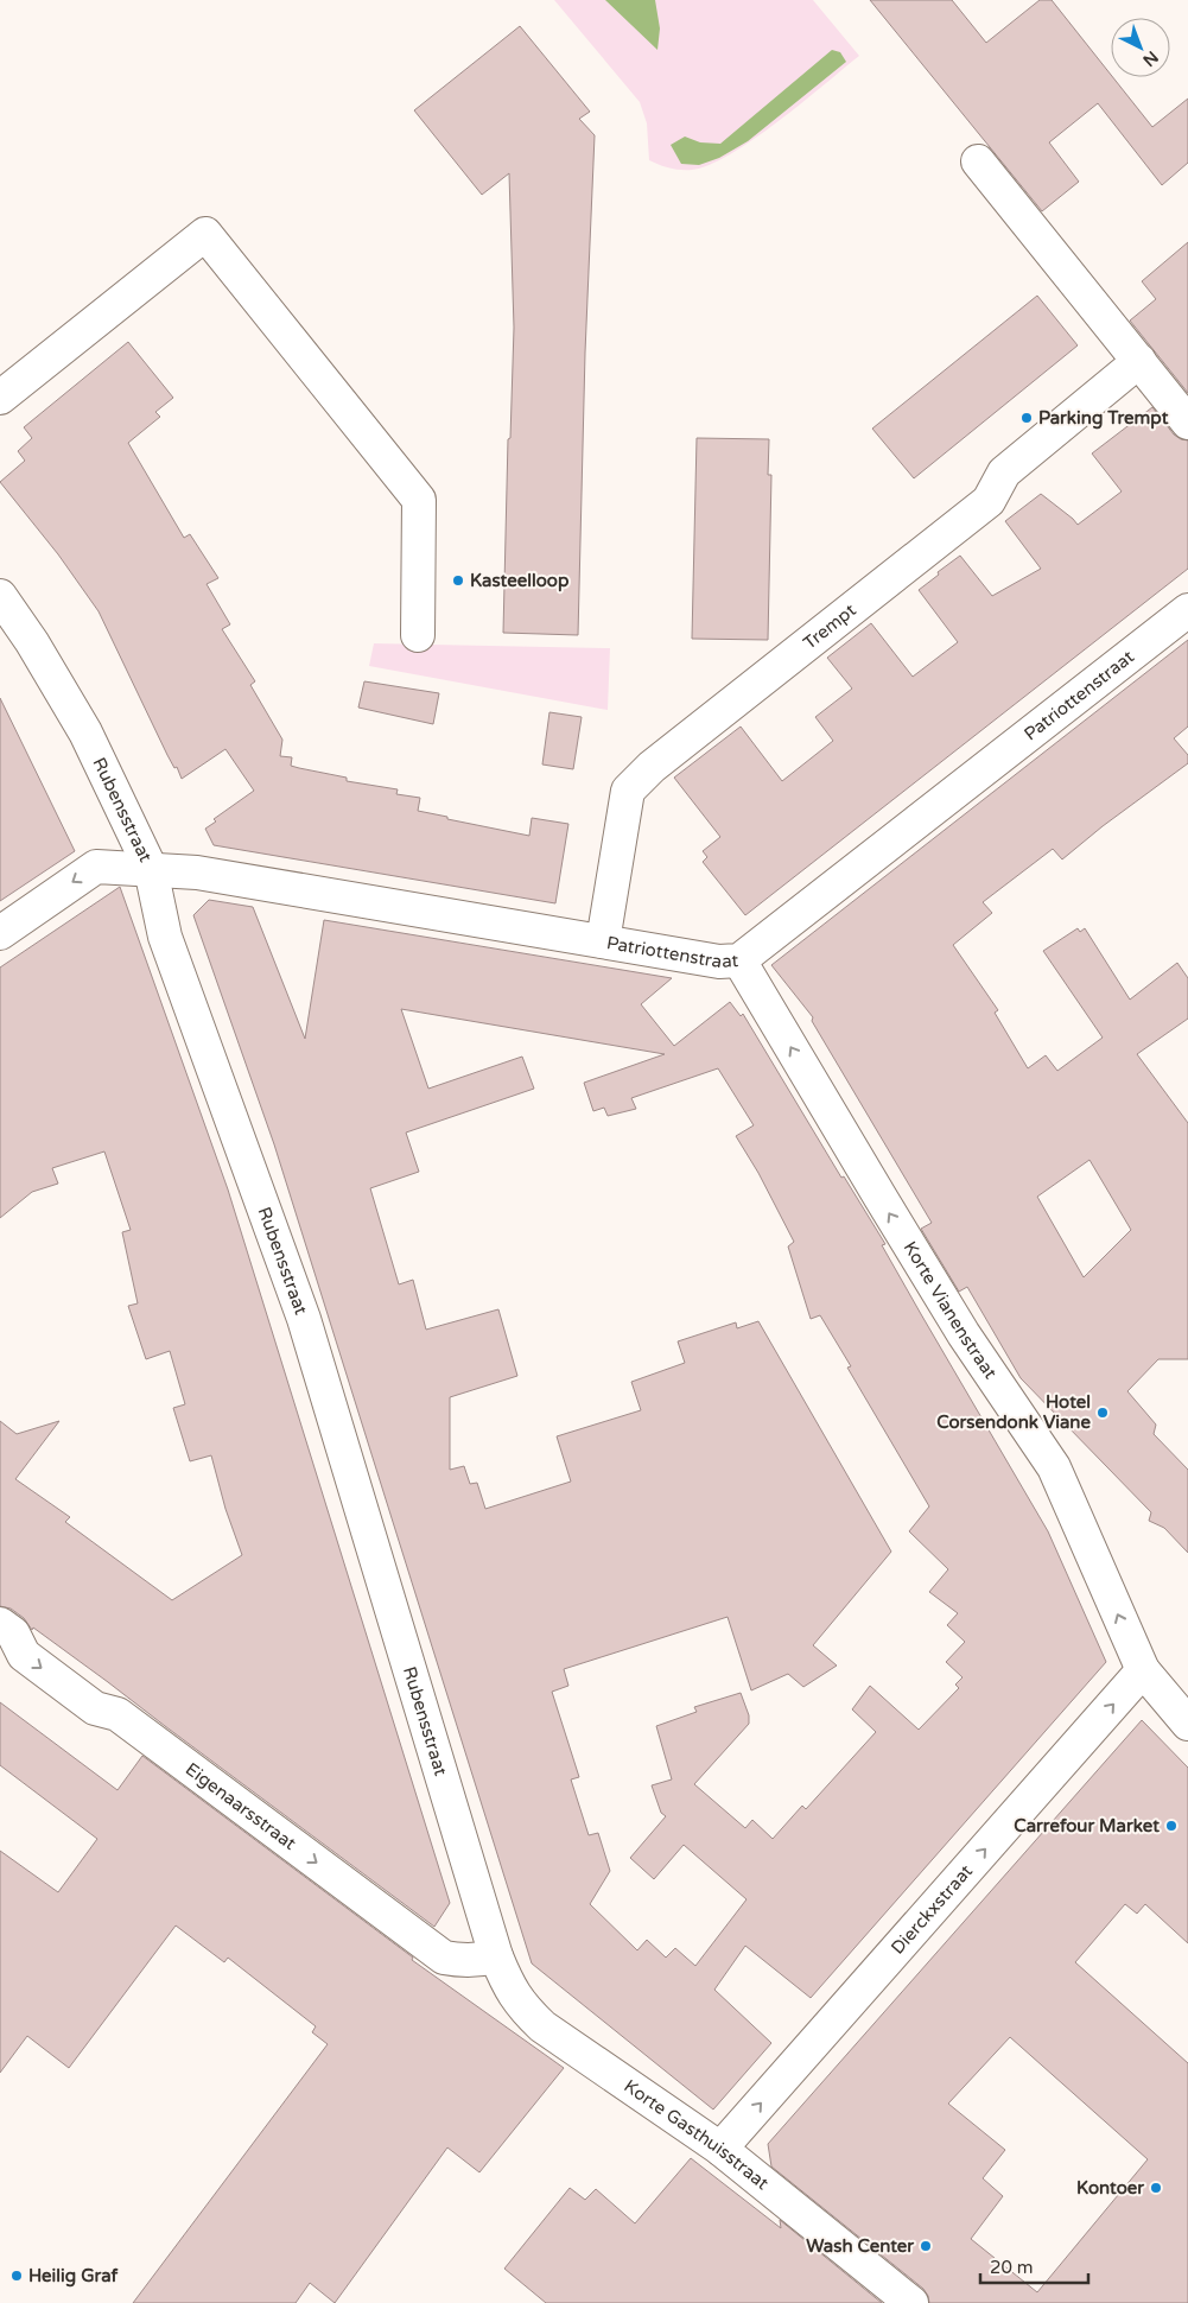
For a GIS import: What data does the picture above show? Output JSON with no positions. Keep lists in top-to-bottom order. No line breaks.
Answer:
{"streets":{"street":["Trempt","Patriottenstraat","Rubensstraat","Korte Vianenstraat","Eigenaarsstraat","Dierckxstraat","Korte Gasthuisstraat"]},"crossings":[["Trempt","Patriottenstraat"],["Patriottenstraat","Rubensstraat"],["Patriottenstraat","Korte Vianenstraat"],["Rubensstraat","Eigenaarsstraat"],["Rubensstraat","Korte Gasthuisstraat"],["Korte Vianenstraat","Dierckxstraat"],["Eigenaarsstraat","Korte Gasthuisstraat"],["Dierckxstraat","Korte Gasthuisstraat"]],"one_way":["Korte Vianenstraat","Eigenaarsstraat","Dierckxstraat"],"places":["Parking Trempt","Kasteelloop","Hotel Corsendonk Viane","Carrefour Market","Kontoer","Wash Center","Heilig Graf"],"scale_bar":"20 m","north":"bottom right"}
